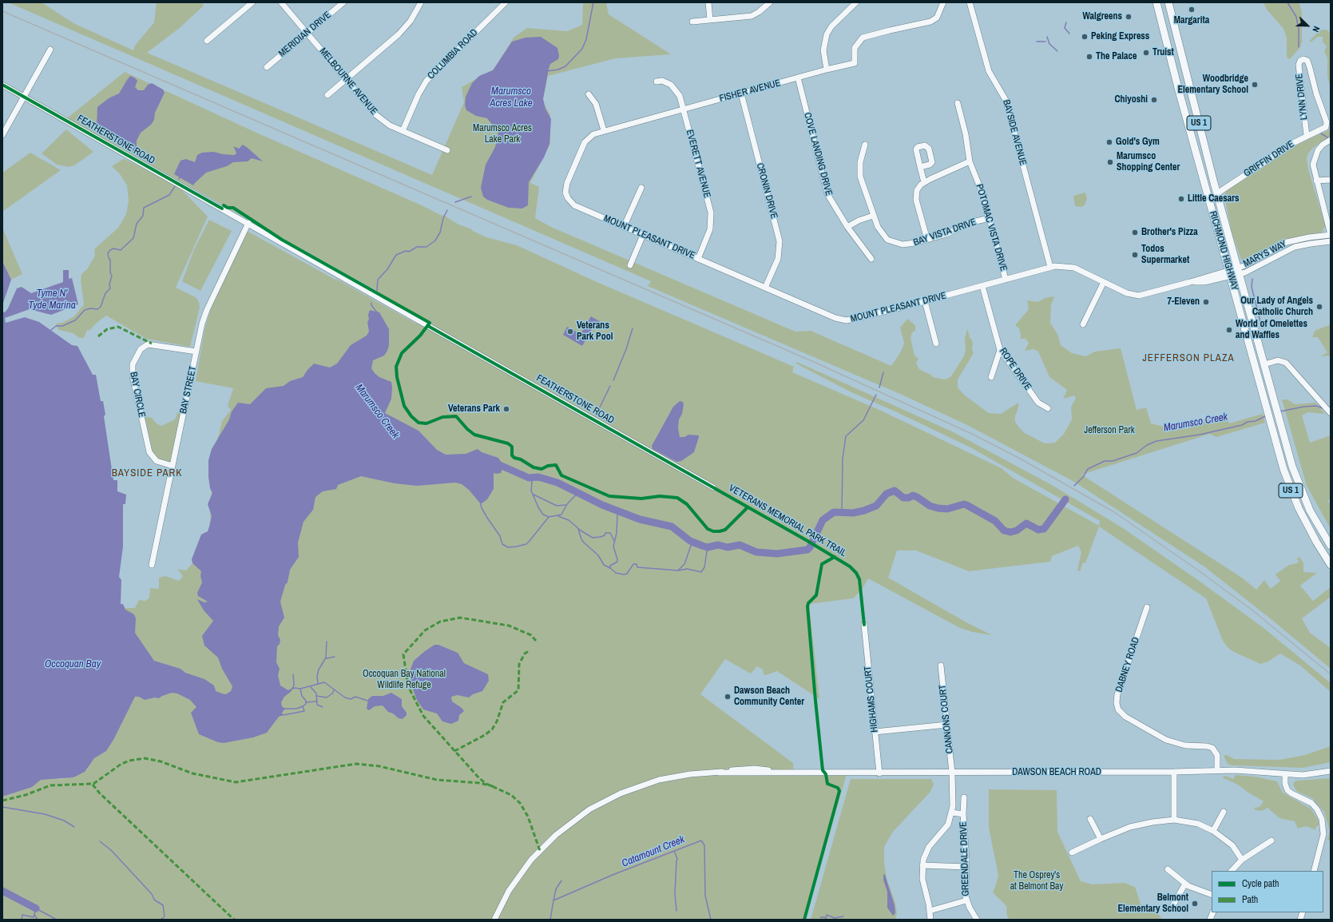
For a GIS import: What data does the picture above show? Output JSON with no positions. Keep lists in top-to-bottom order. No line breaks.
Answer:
{"streets":{"main road":["US 1","RICHMOND HIGHWAY"],"street":["MERIDIAN DRIVE","COLUMBIA ROAD","MELBOURNE AVENUE","FISHER AVENUE","LYNN DRIVE","BAYSIDE AVENUE","FEATHERSTONE ROAD","COVE LANDING DRIVE","GRIFFIN DRIVE","EVERETT AVENUE","CRONIN DRIVE","POTOMAC VISTA DRIVE","BAY VISTA DRIVE","MOUNT PLEASANT DRIVE","MARYS WAY","ROPE DRIVE","BAY STREET","BAY CIRCLE","DABNEY ROAD","HIGHAMS COURT","CANNONS COURT","DAWSON BEACH ROAD","GREENDALE DRIVE"],"cycle path":["VETERANS MEMORIAL PARK TRAIL"]},"crossings":[["MERIDIAN DRIVE","MELBOURNE AVENUE"],["COLUMBIA ROAD","MELBOURNE AVENUE"],["FISHER AVENUE","COVE LANDING DRIVE"],["FISHER AVENUE","EVERETT AVENUE"],["FISHER AVENUE","CRONIN DRIVE"],["FISHER AVENUE","MOUNT PLEASANT DRIVE"],["LYNN DRIVE","GRIFFIN DRIVE"],["BAYSIDE AVENUE","MOUNT PLEASANT DRIVE"],["FEATHERSTONE ROAD","BAY STREET"],["GRIFFIN DRIVE","RICHMOND HIGHWAY"],["EVERETT AVENUE","MOUNT PLEASANT DRIVE"],["CRONIN DRIVE","MOUNT PLEASANT DRIVE"],["POTOMAC VISTA DRIVE","BAY VISTA DRIVE"],["POTOMAC VISTA DRIVE","MOUNT PLEASANT DRIVE"],["MOUNT PLEASANT DRIVE","RICHMOND HIGHWAY"],["MOUNT PLEASANT DRIVE","MARYS WAY"],["MOUNT PLEASANT DRIVE","ROPE DRIVE"],["RICHMOND HIGHWAY","MARYS WAY"],["BAY STREET","BAY CIRCLE"],["DABNEY ROAD","DAWSON BEACH ROAD"],["HIGHAMS COURT","DAWSON BEACH ROAD"],["CANNONS COURT","DAWSON BEACH ROAD"],["CANNONS COURT","GREENDALE DRIVE"]],"districts":["JEFFERSON PLAZA","BAYSIDE PARK"],"water":["Marumsco Acres Lake","Tyme N' Tyde Marina","Marumsco Creek","Occoquan Bay","Catamount Creek"],"parks":["Marumsco Acres Lake Park","Jefferson Park","Occoquan Bay National Wildlife Refuge","The Osprey's at Belmont Bay"],"places":["Margarita","Walgreens","Peking Express","Truist","The Palace","Woodbridge Elementary School","Chiyoshi","Gold's Gym","Marumsco Shopping Center","Little Caesars","Brother's Pizza","Todos Supermarket","7-Eleven","Our Lady of Angels Catholic Church","World of Omelettes and Waffles","Veterans Park Pool","Veterans Park","Dawson Beach Community Center","Belmont Elementary School"],"legend":["Cycle path","Path"],"north":"bottom right"}
